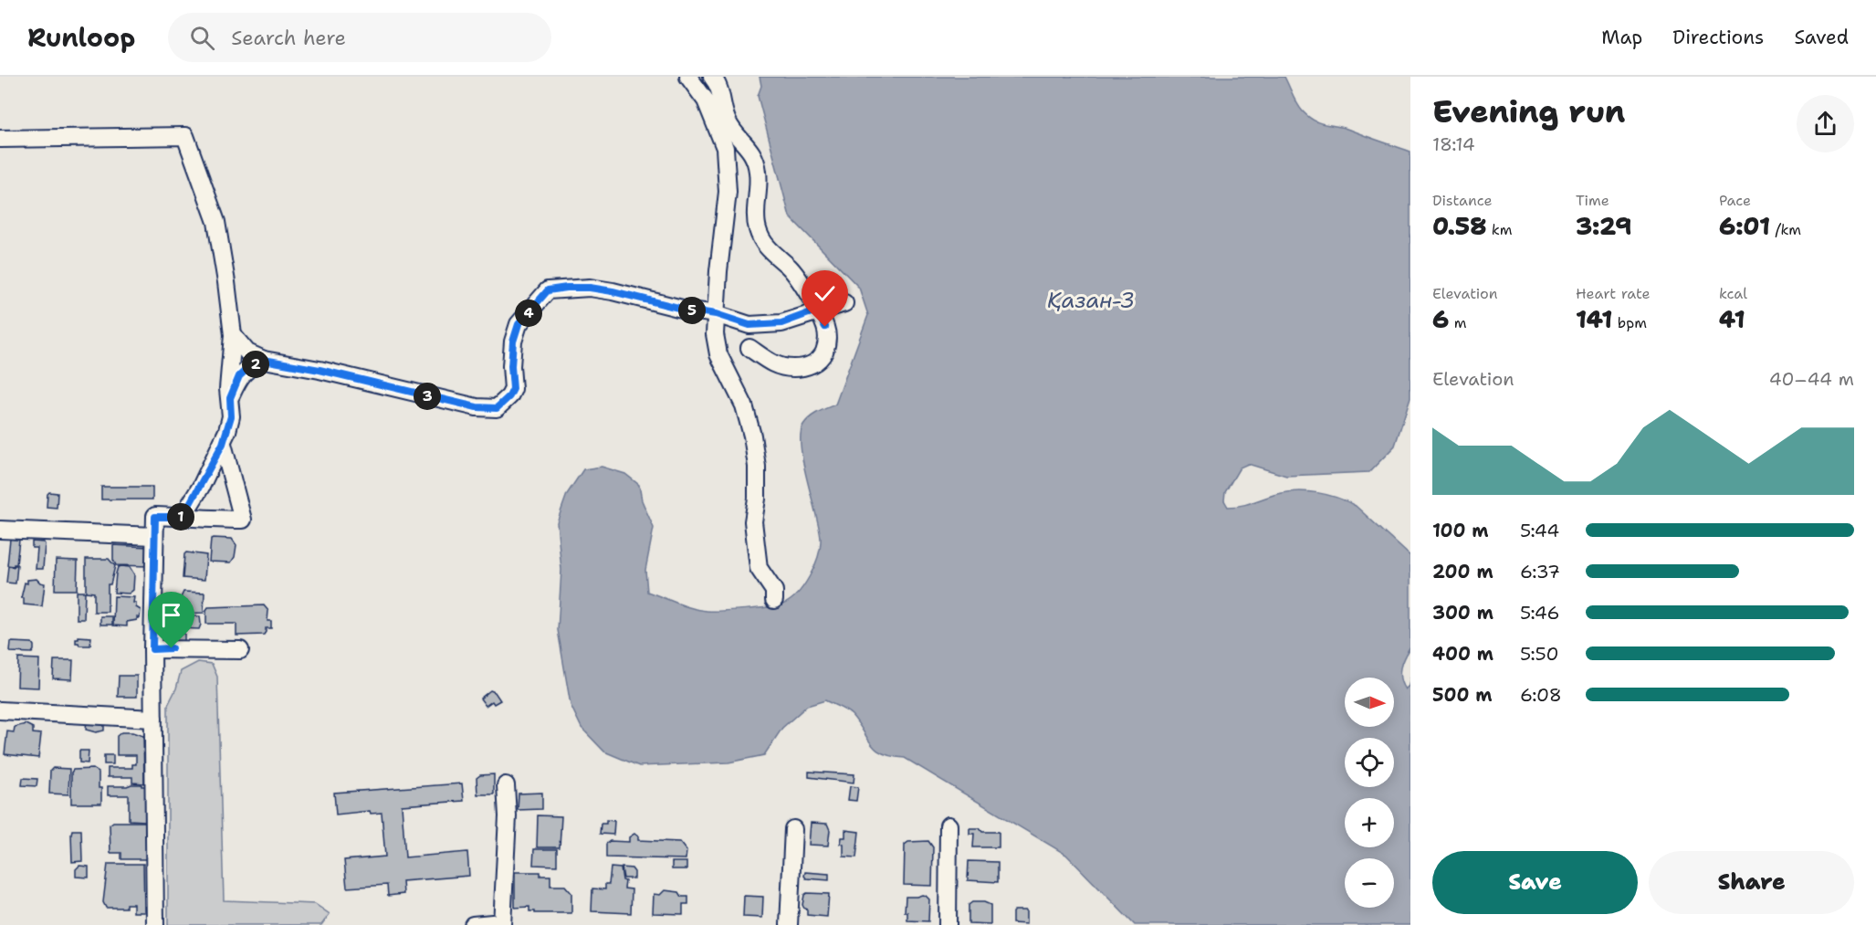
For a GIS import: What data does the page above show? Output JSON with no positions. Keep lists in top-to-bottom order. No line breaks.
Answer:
{"water":["Қазан-3"],"north":"right","page":{"header":"Runloop","search":"Search here","nav":["Map","Directions","Saved"],"heading":["Evening run","18:14"],"stats":[["Distance","0.58 km"],["Time","3:29"],["Pace","6:01 /km"],["Elevation","6 m"],["Heart rate","141 bpm"],["kcal","41"]],"pins":["5","4","2","3","1"],"chart":["Elevation","40–44 m"],"list":[{"name":"100 m","note":"5:44"},{"name":"200 m","note":"6:37"},{"name":"300 m","note":"5:46"},{"name":"400 m","note":"5:50"},{"name":"500 m","note":"6:08"}],"map_buttons":["+","−"],"buttons":["Save","Share"]}}
